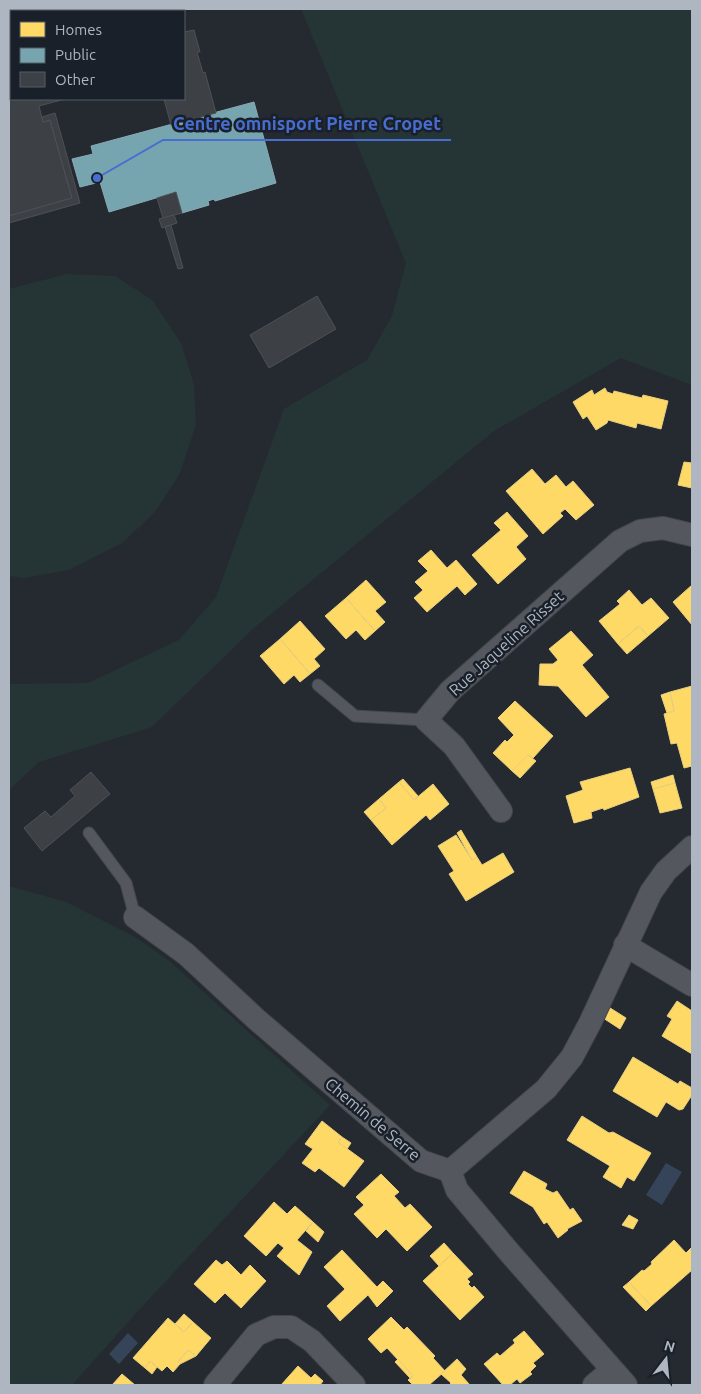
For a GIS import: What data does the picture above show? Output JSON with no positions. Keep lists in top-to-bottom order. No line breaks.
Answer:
{"streets":{"street":["Rue Jaqueline Risset","Chemin de Serre"]},"places":["Centre omnisport Pierre Cropet"],"legend":["Homes","Public","Other"],"north":"top"}
